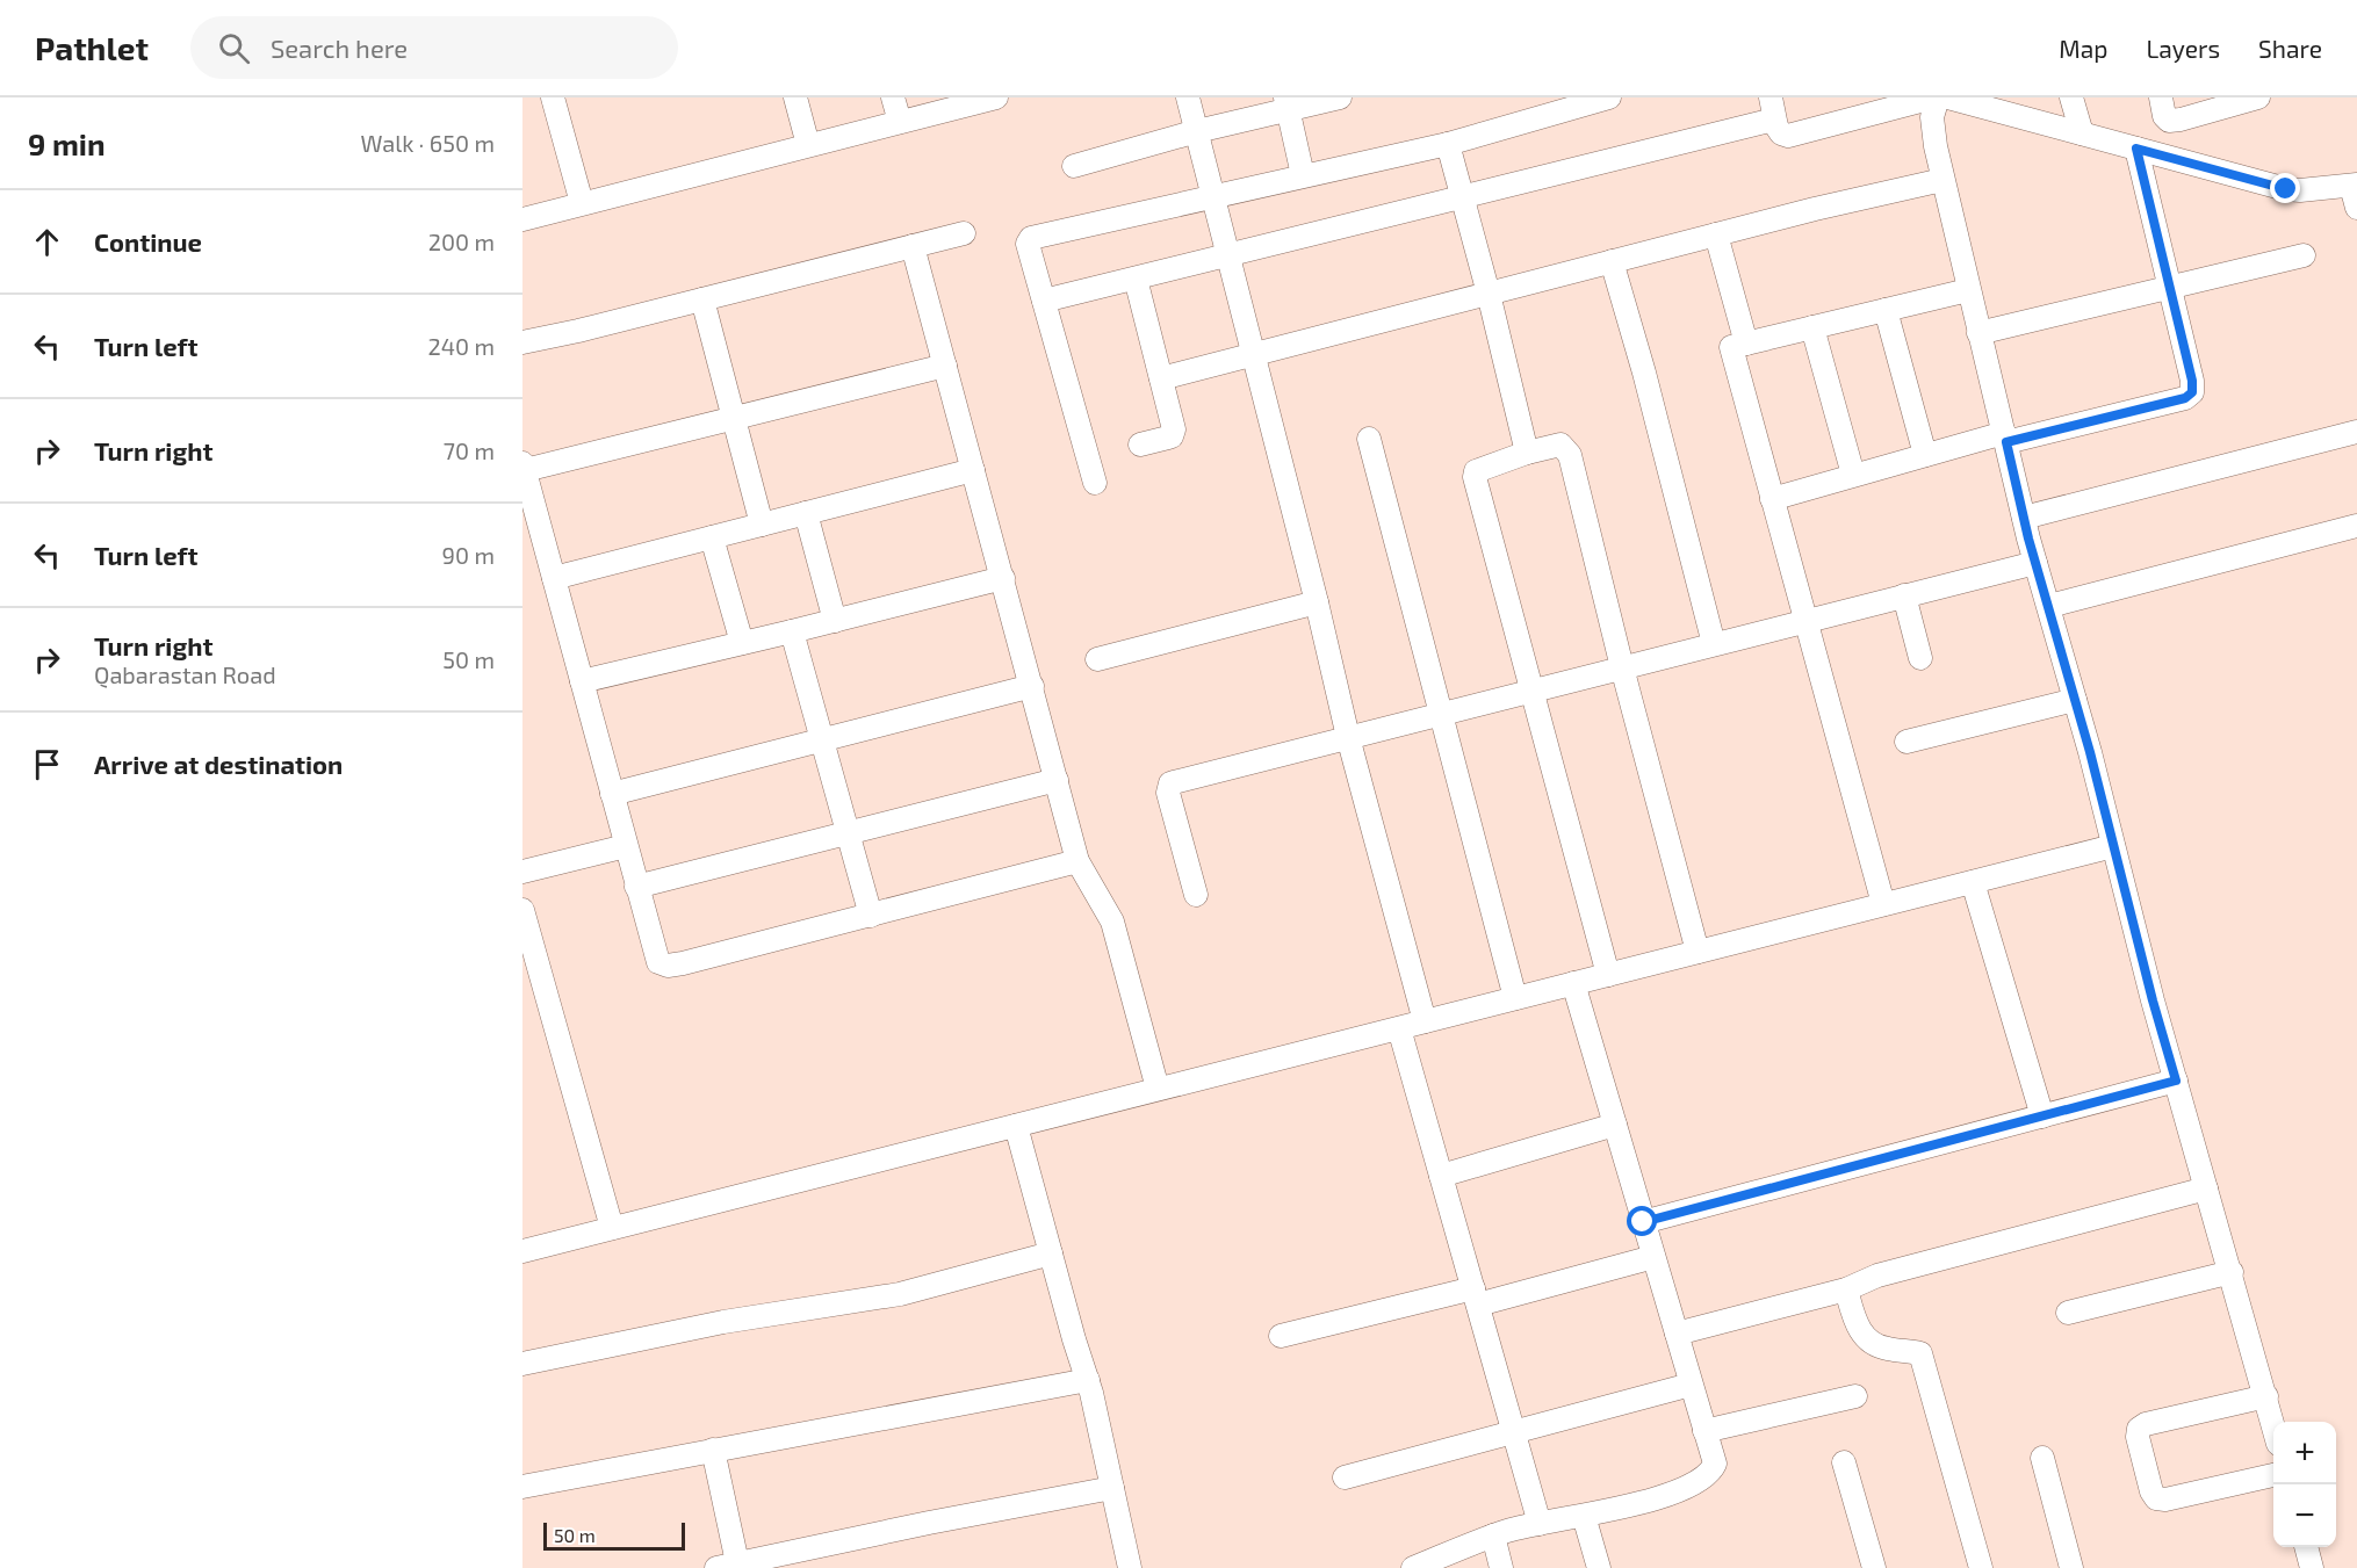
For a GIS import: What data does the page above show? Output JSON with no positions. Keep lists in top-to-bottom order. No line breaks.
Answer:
{"scale_bar":"50 m","page":{"header":"Pathlet","search":"Search here","nav":["Map","Layers","Share"],"heading":["9 min","Walk · 650 m"],"list":[["Continue","200 m"],["Turn left","240 m"],["Turn right","70 m"],["Turn left","90 m"],["Turn right","Qabarastan Road","50 m"],"Arrive at destination"],"map_buttons":["+","−"],"scale":"50 m"}}
